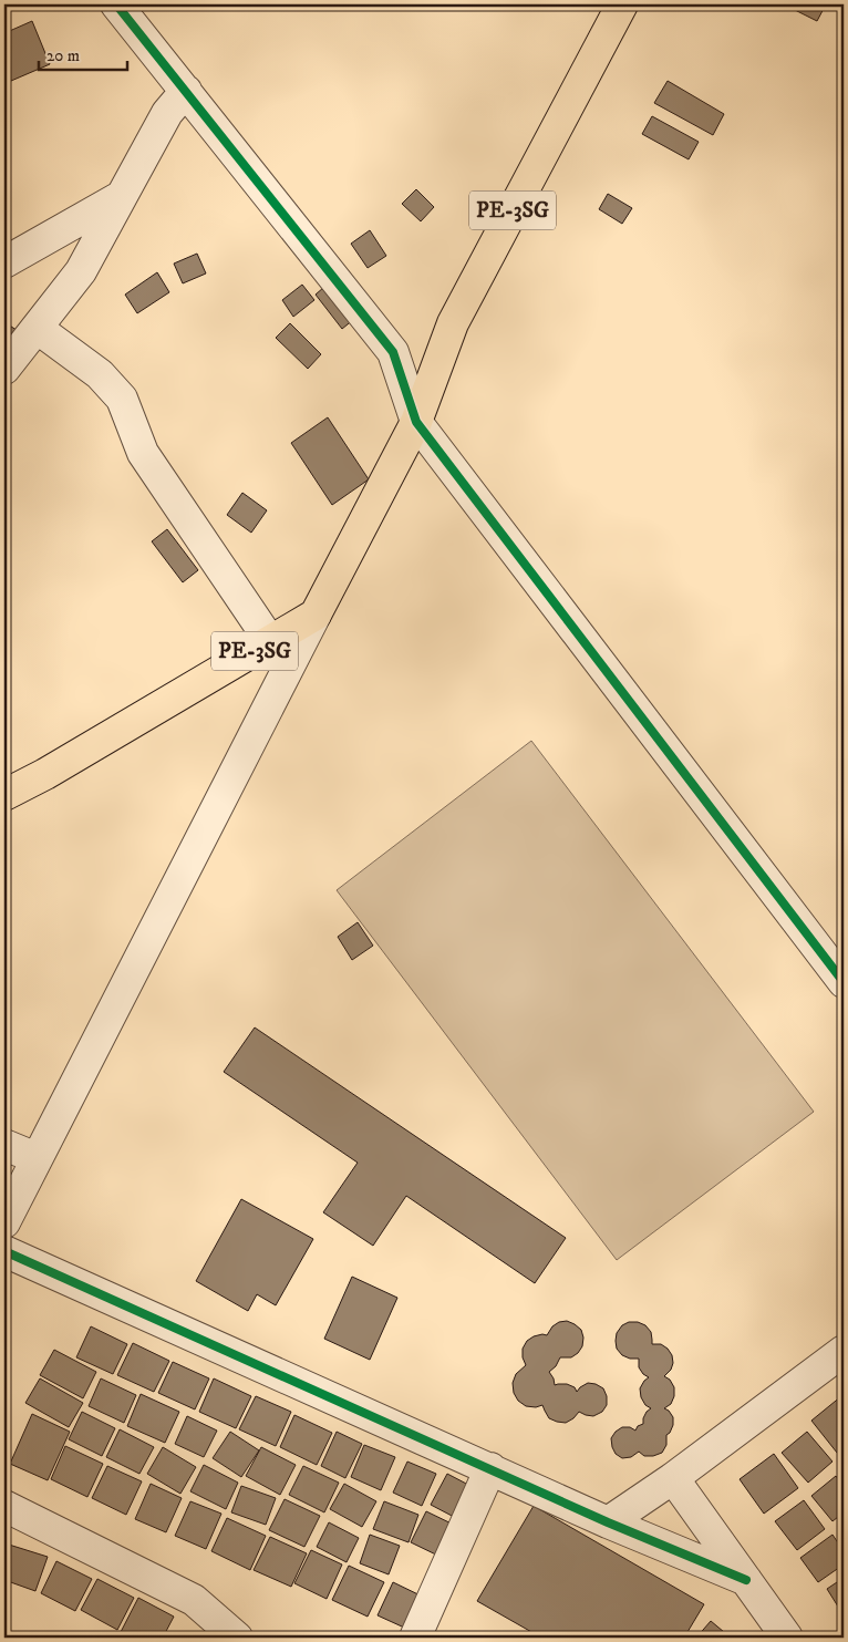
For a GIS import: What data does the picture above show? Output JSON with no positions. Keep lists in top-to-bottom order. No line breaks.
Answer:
{"streets":{"main road":["PE-3SG"]},"scale_bar":"20 m"}
